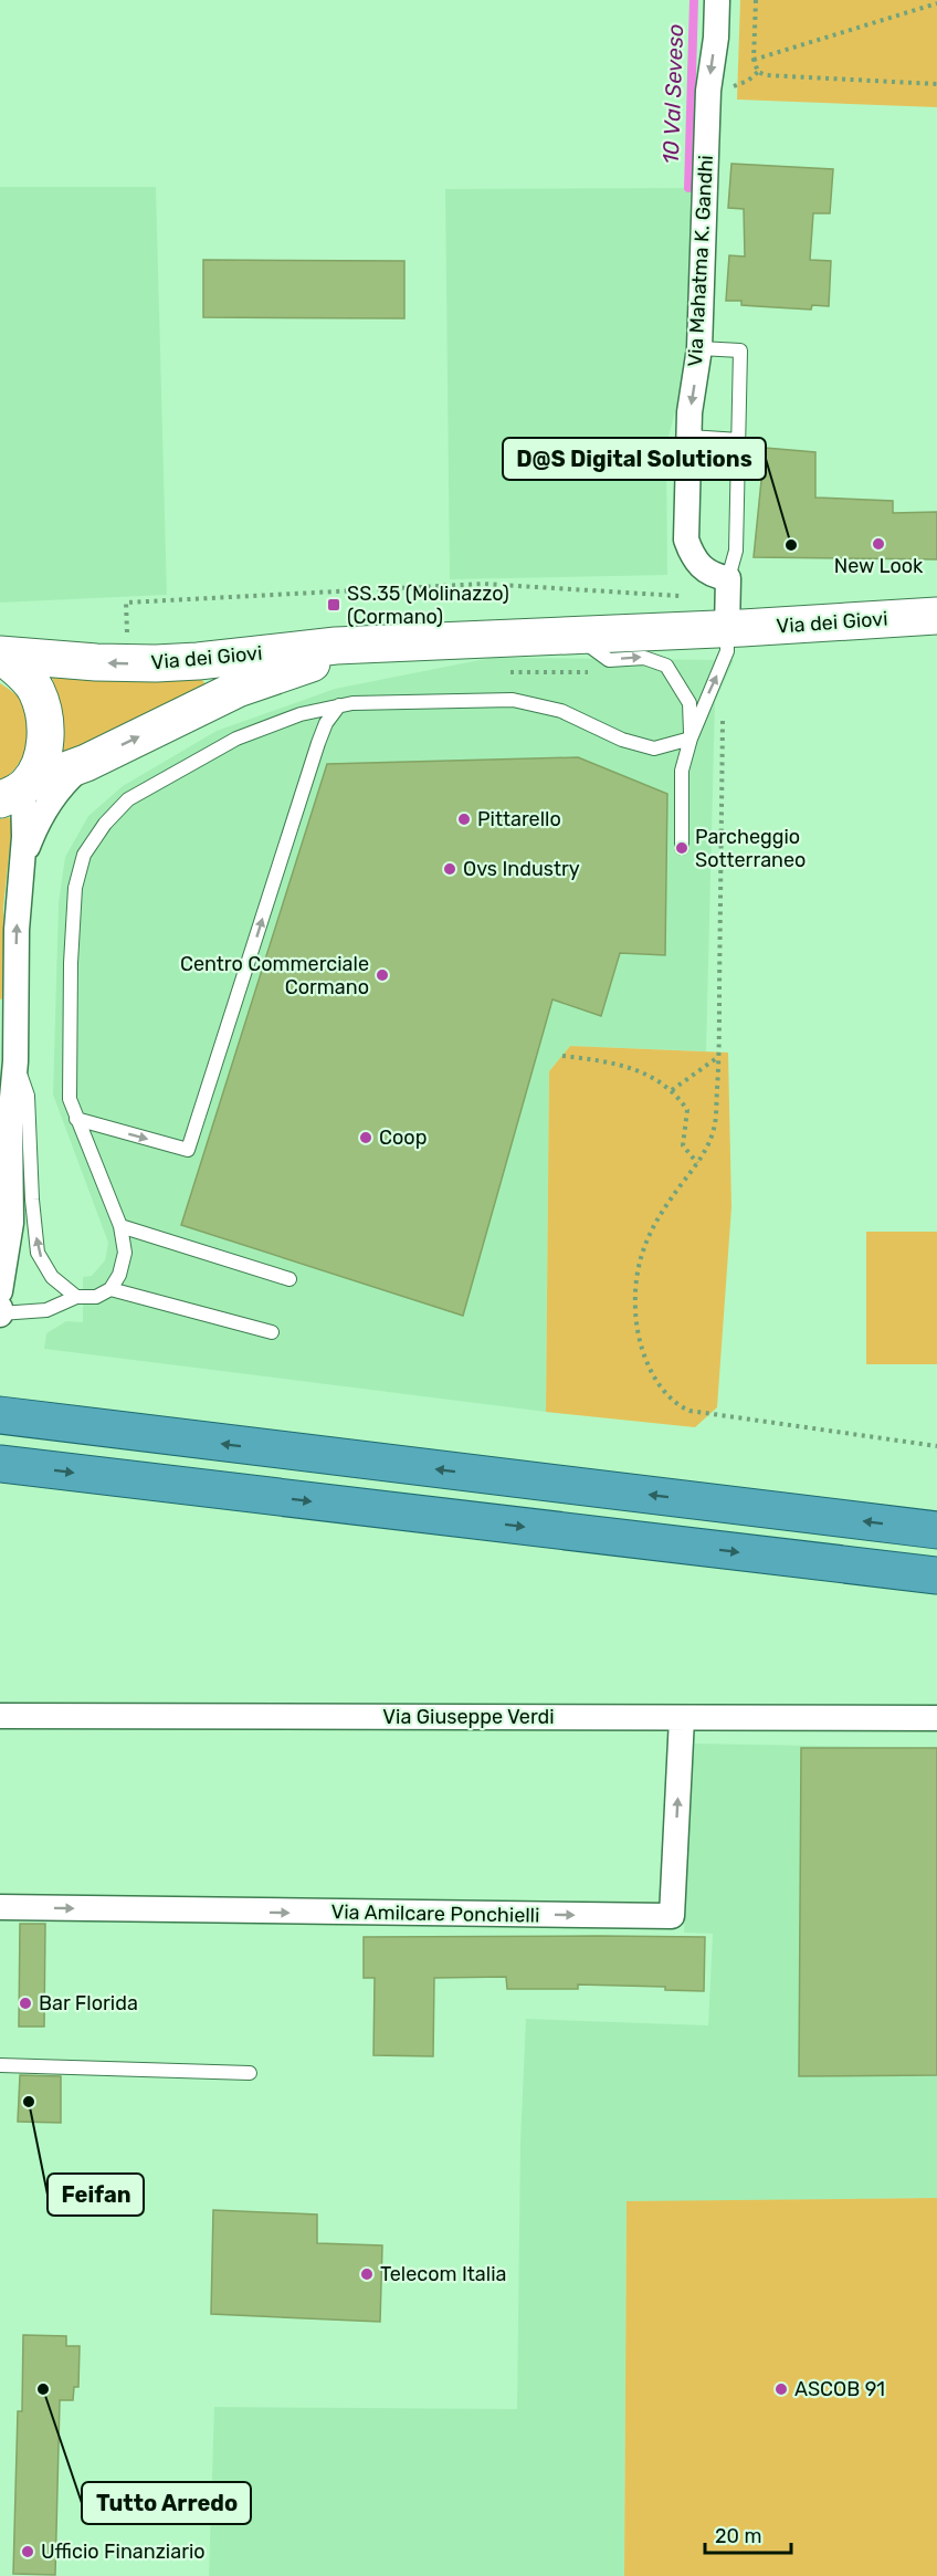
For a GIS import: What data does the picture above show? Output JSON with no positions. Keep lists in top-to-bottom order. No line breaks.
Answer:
{"streets":{"main road":["Via dei Giovi"],"street":["Via Mahatma K. Gandhi","Via Giuseppe Verdi","Via Amilcare Ponchielli"]},"crossings":[["Via Giuseppe Verdi","Via Amilcare Ponchielli"]],"one_way":["Via Mahatma K. Gandhi","Via Amilcare Ponchielli"],"water":["10 Val Seveso"],"places":{"other":["New Look","D@S Digital Solutions","Pittarello","Parcheggio Sotterraneo","Ovs Industry","Centro Commerciale Cormano","Coop","Bar Florida","Feifan","Telecom Italia","Tutto Arredo","ASCOB 91","Ufficio Finanziario"],"transit":["SS.35 (Molinazzo) (Cormano)"]},"scale_bar":"20 m"}
